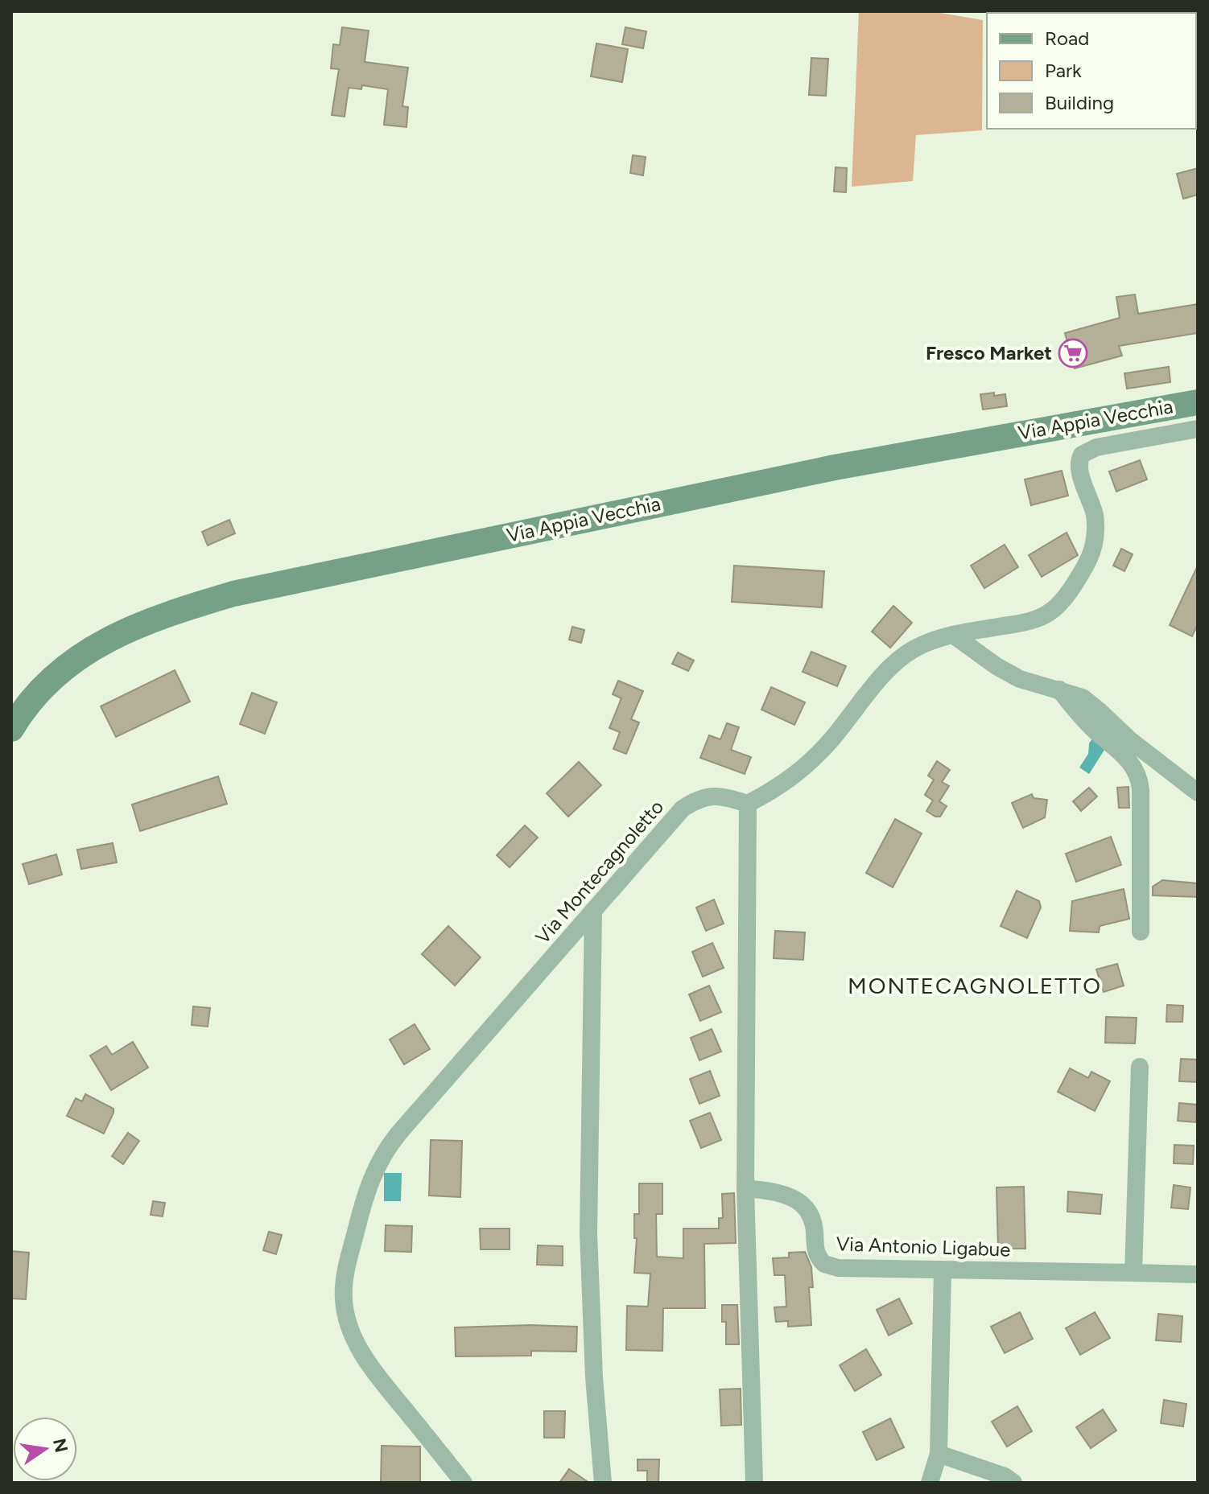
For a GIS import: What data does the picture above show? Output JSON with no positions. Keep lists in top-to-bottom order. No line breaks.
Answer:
{"streets":{"main road":["Via Appia Vecchia"],"street":["Via Montecagnoletto","Via Antonio Ligabue"]},"districts":["MONTECAGNOLETTO"],"places":{"supermarket":["Fresco Market"]},"legend":["Road","Park","Building"],"north":"right"}
